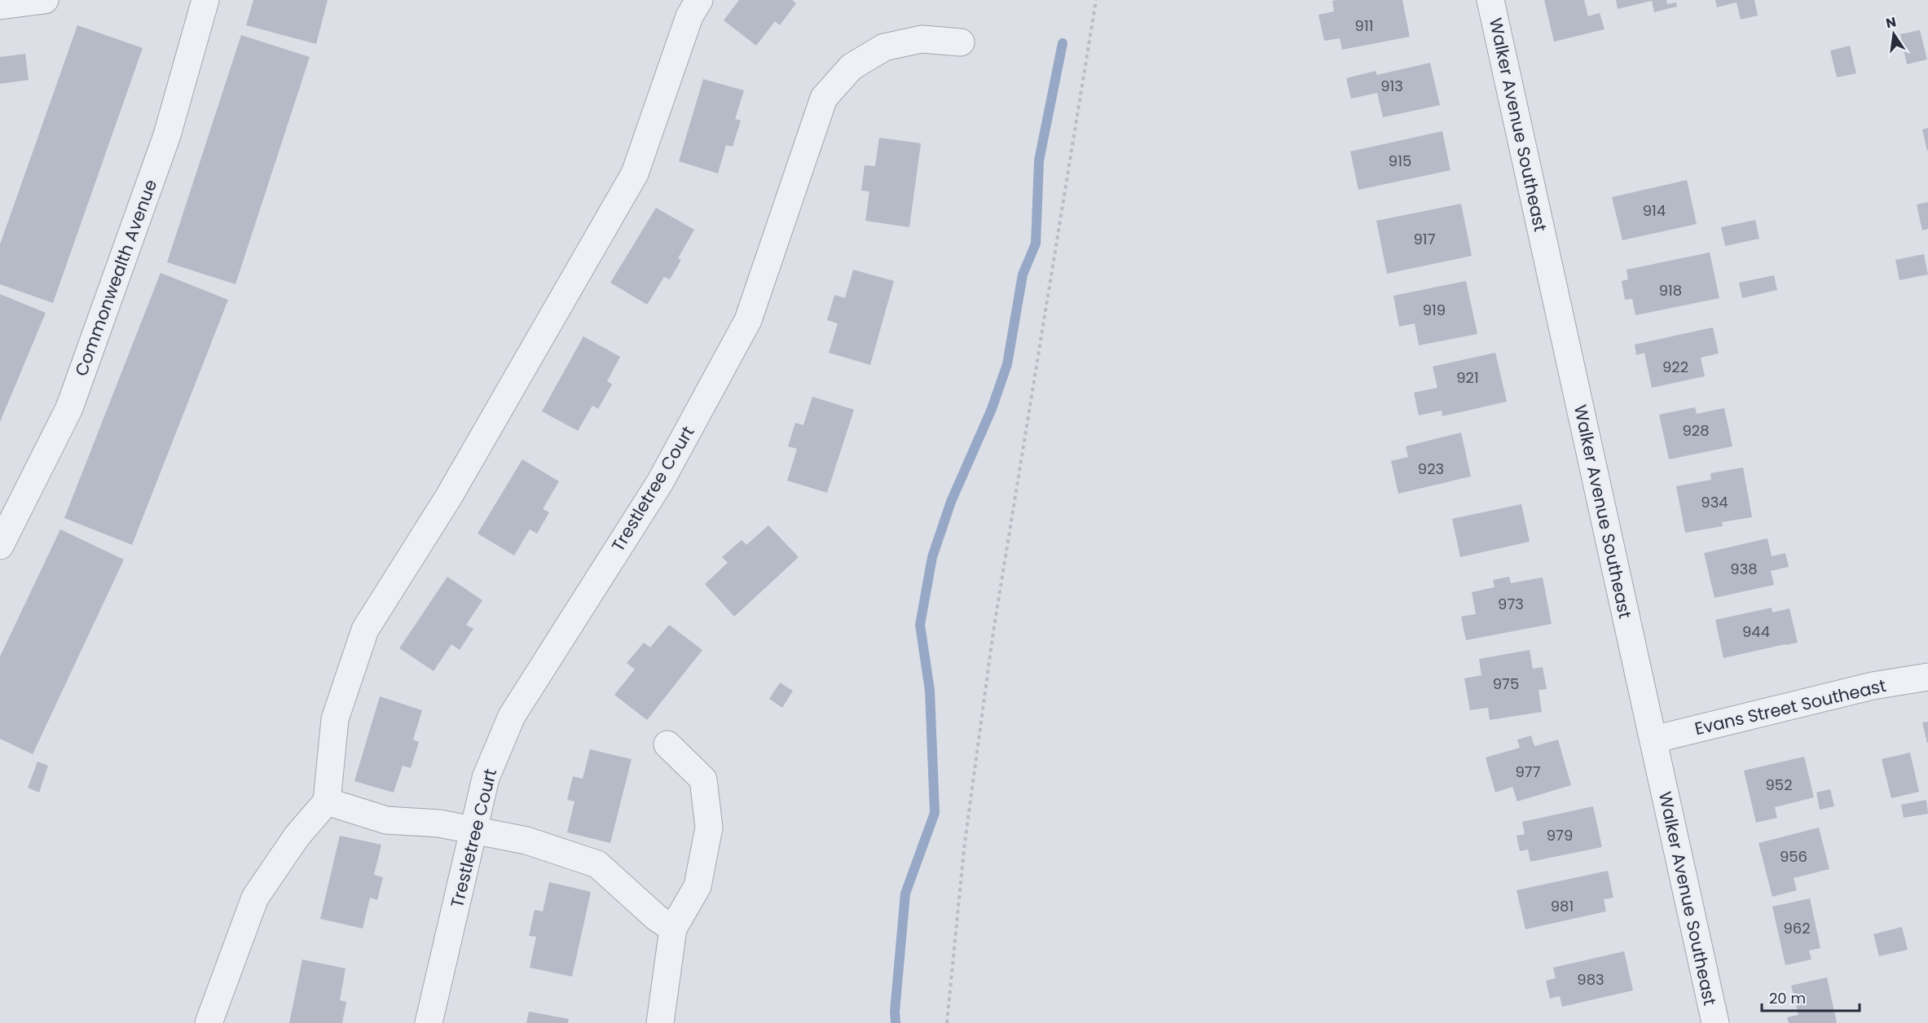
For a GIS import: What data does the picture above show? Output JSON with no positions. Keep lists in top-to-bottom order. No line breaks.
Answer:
{"streets":{"street":["Walker Avenue Southeast","Commonwealth Avenue","Trestletree Court","Evans Street Southeast"]},"crossings":[["Walker Avenue Southeast","Evans Street Southeast"]],"house_numbers":["911","913","915","914","917","918","919","922","921","928","923","934","938","973","944","975","977","952","979","956","981","962","983"],"scale_bar":"20 m","north":"top"}
